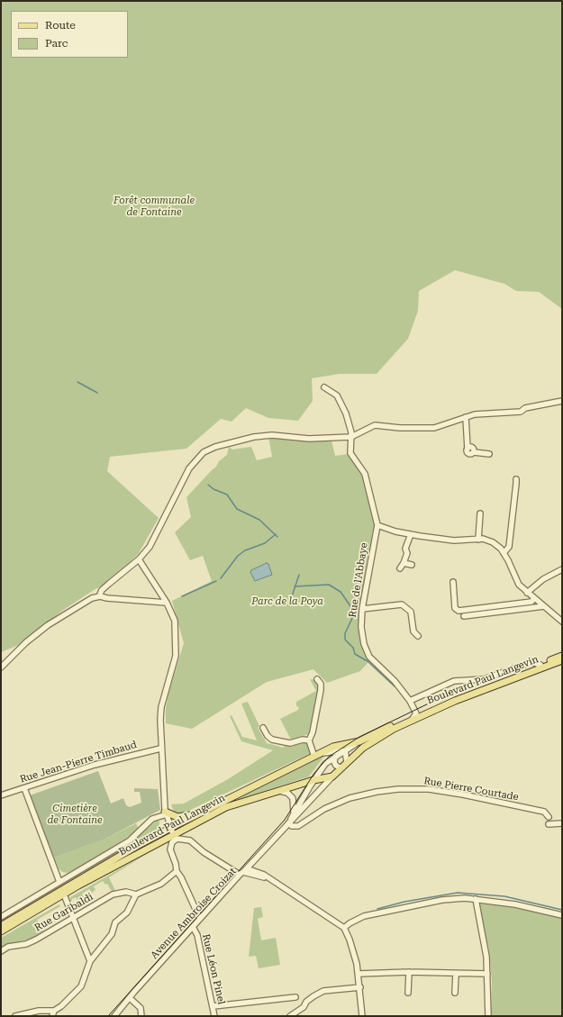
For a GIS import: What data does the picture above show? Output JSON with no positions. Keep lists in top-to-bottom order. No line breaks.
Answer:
{"streets":{"main road":["Boulevard Paul Langevin"],"street":["Rue de l'Abbaye","Rue Jean-Pierre Timbaud","Rue Pierre Courtade","Rue Garibaldi","Avenue Ambroise Croizat","Rue Léon Pinel"]},"crossings":[["Rue de l'Abbaye","Boulevard Paul Langevin"],["Boulevard Paul Langevin","Avenue Ambroise Croizat"],["Rue Pierre Courtade","Avenue Ambroise Croizat"],["Avenue Ambroise Croizat","Rue Léon Pinel"]],"parks":["Forêt communale de Fontaine","Parc de la Poya","Cimetière de Fontaine"],"legend":["Route","Parc"]}
